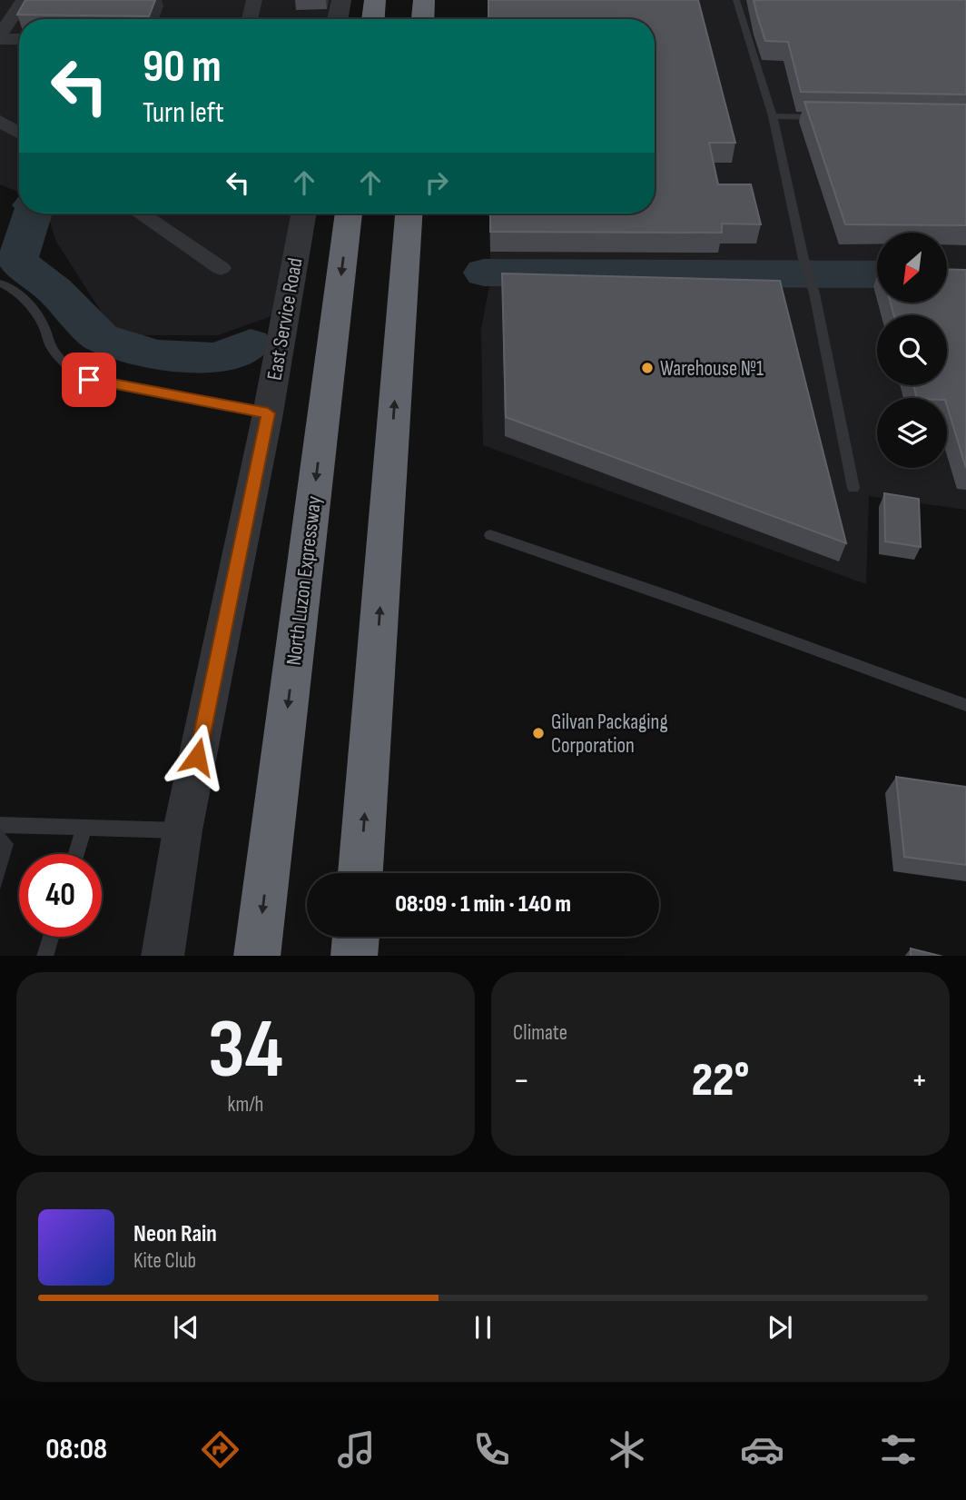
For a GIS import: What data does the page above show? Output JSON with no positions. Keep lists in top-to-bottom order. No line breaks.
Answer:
{"streets":{"highway":["North Luzon Expressway"],"street":["East Service Road"]},"places":["Warehouse №1","Gilvan Packaging Corporation"],"north":"bottom left","page":{"turn":["90 m","Turn left"],"limit":"40","trip":"08:09 · 1 min · 140 m","tile":[["34","km/h"],"Climate"],"heat":["−","22°","+"],"song":["Neon Rain","Kite Club"],"tabs":"08:08"}}
